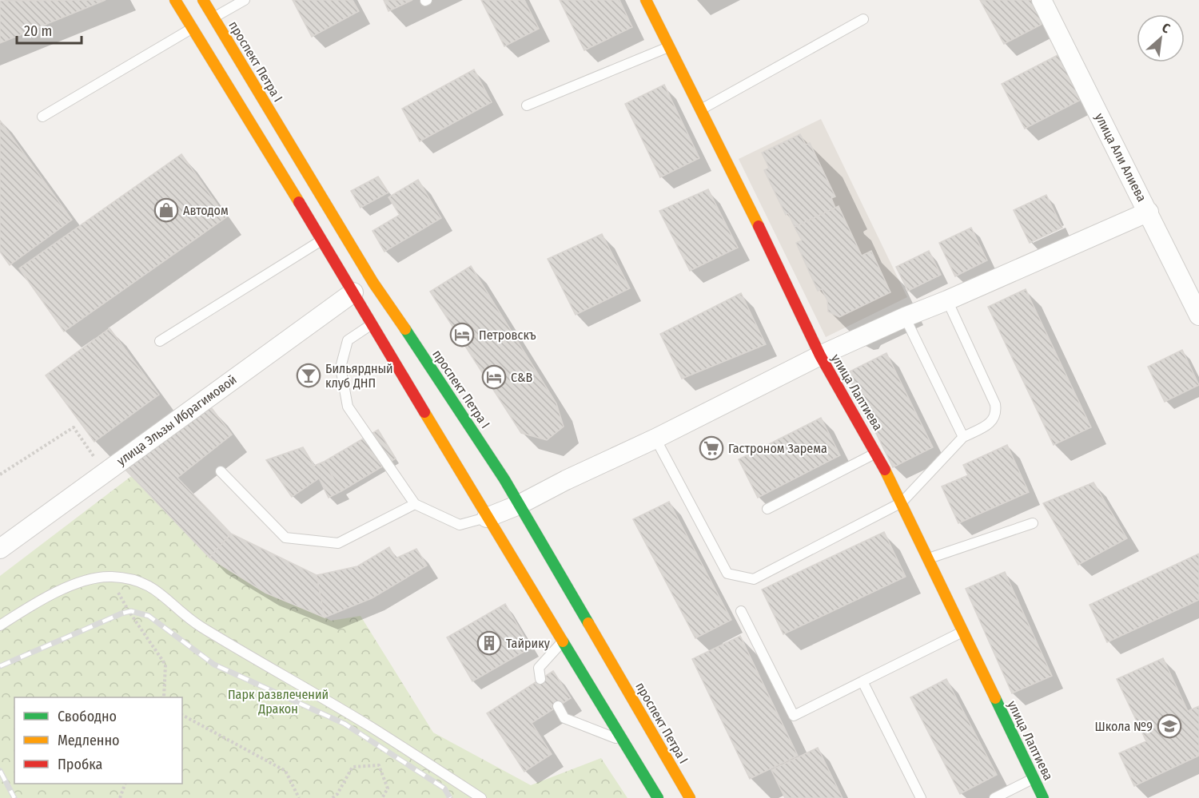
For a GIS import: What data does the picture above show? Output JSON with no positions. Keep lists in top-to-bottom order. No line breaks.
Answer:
{"streets":{"main road":["проспект Петра I","улица Лаптиева"],"street":["улица Али Алиева","улица Эльзы Ибрагимовой"]},"parks":["Парк развлечений Дракон"],"places":{"shop":["Автодом"],"hotel":["Петровскъ","С&В"],"bar":["Бильярдный клуб ДНП"],"supermarket":["Гастроном Зарема"],"building":["Тайрику"],"school or university":["Школа №9"]},"legend":["Свободно","Медленно","Пробка"],"scale_bar":"20 m","north":"top right"}
